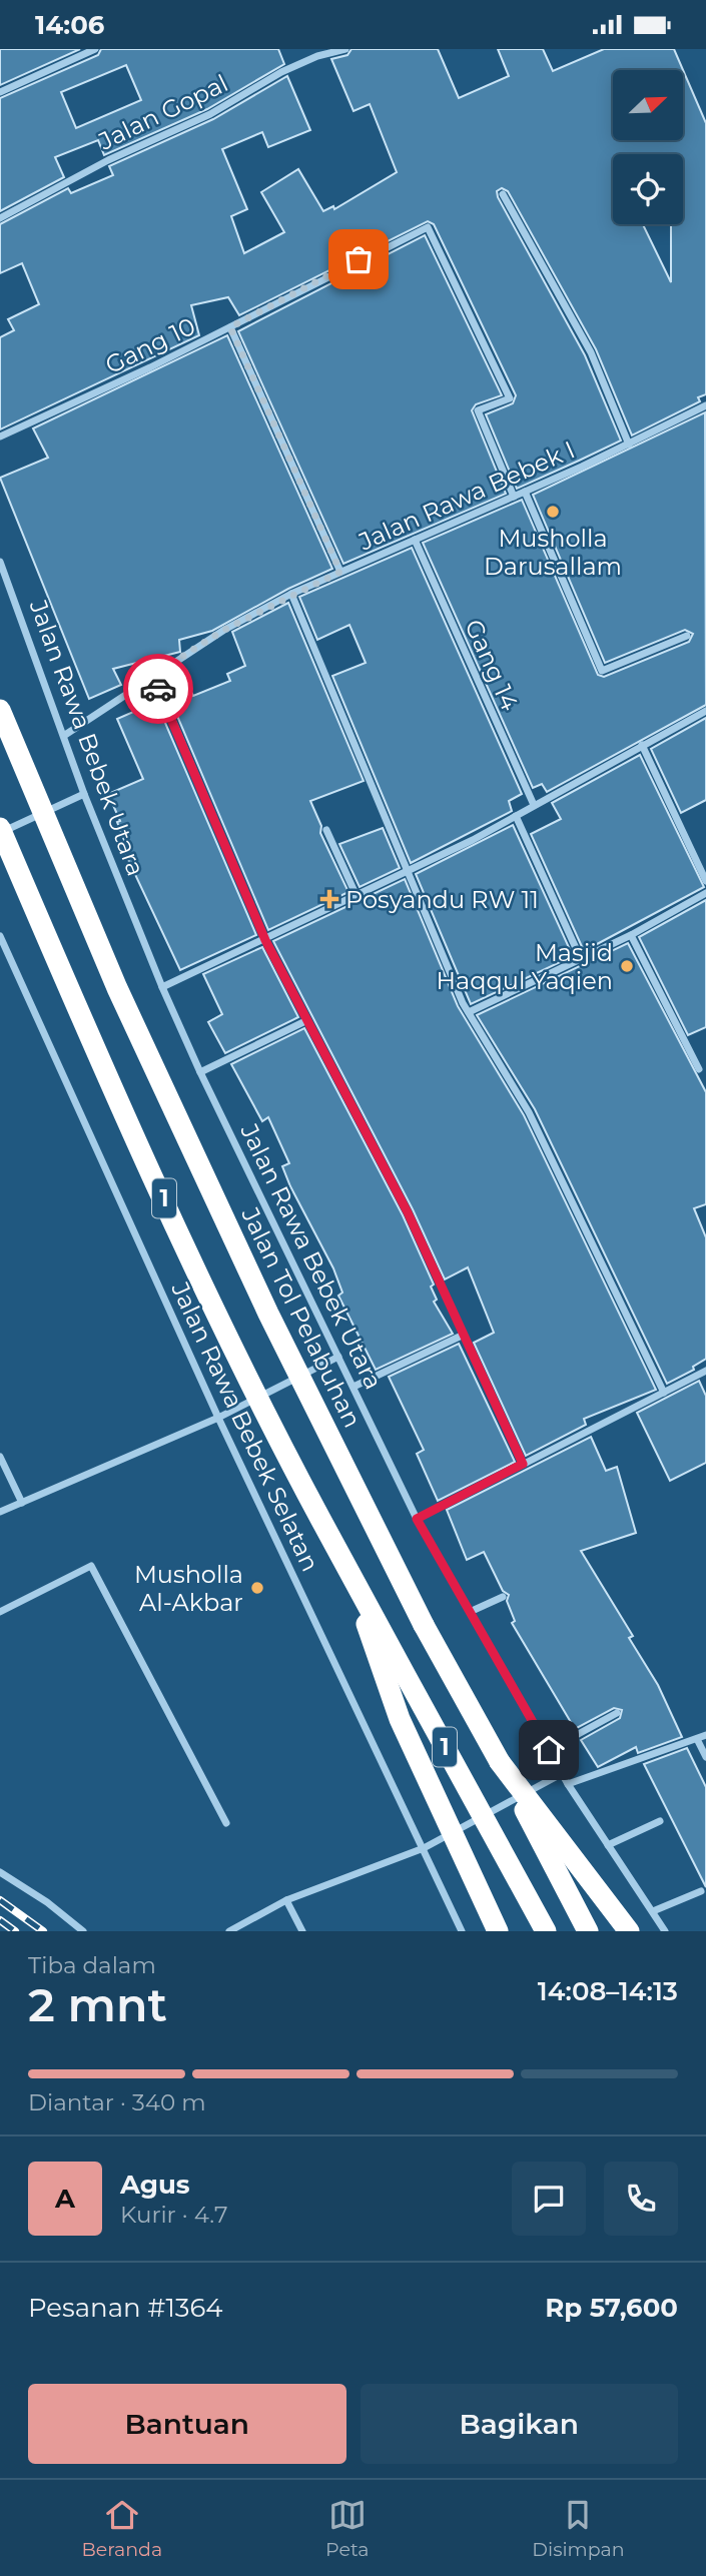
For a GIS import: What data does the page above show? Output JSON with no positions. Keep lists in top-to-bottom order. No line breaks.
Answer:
{"streets":{"highway":["1","Jalan Tol Pelabuhan"],"street":["Jalan Gopal","Gang 10","Jalan Rawa Bebek I","Gang 14","Jalan Rawa Bebek Utara","Jalan Rawa Bebek Selatan"]},"crossings":[["Gang 10","Jalan Rawa Bebek I"],["Jalan Rawa Bebek I","Gang 14"],["Jalan Rawa Bebek I","Jalan Rawa Bebek Utara"]],"places":{"other":["Musholla Darusallam","Masjid Haqqul Yaqien","Musholla Al-Akbar"],"health":["Posyandu RW 11"]},"north":"top right","page":{"status":"14:06","heading":["2 mnt","Tiba dalam","14:08–14:13"],"panel":["Agus","Kurir · 4.7","Pesanan #1364","Rp 57,600"],"bar":"Diantar · 340 m","round":"A","buttons":["Bantuan","Bagikan"],"tabs":["Beranda","Peta","Disimpan"]}}
